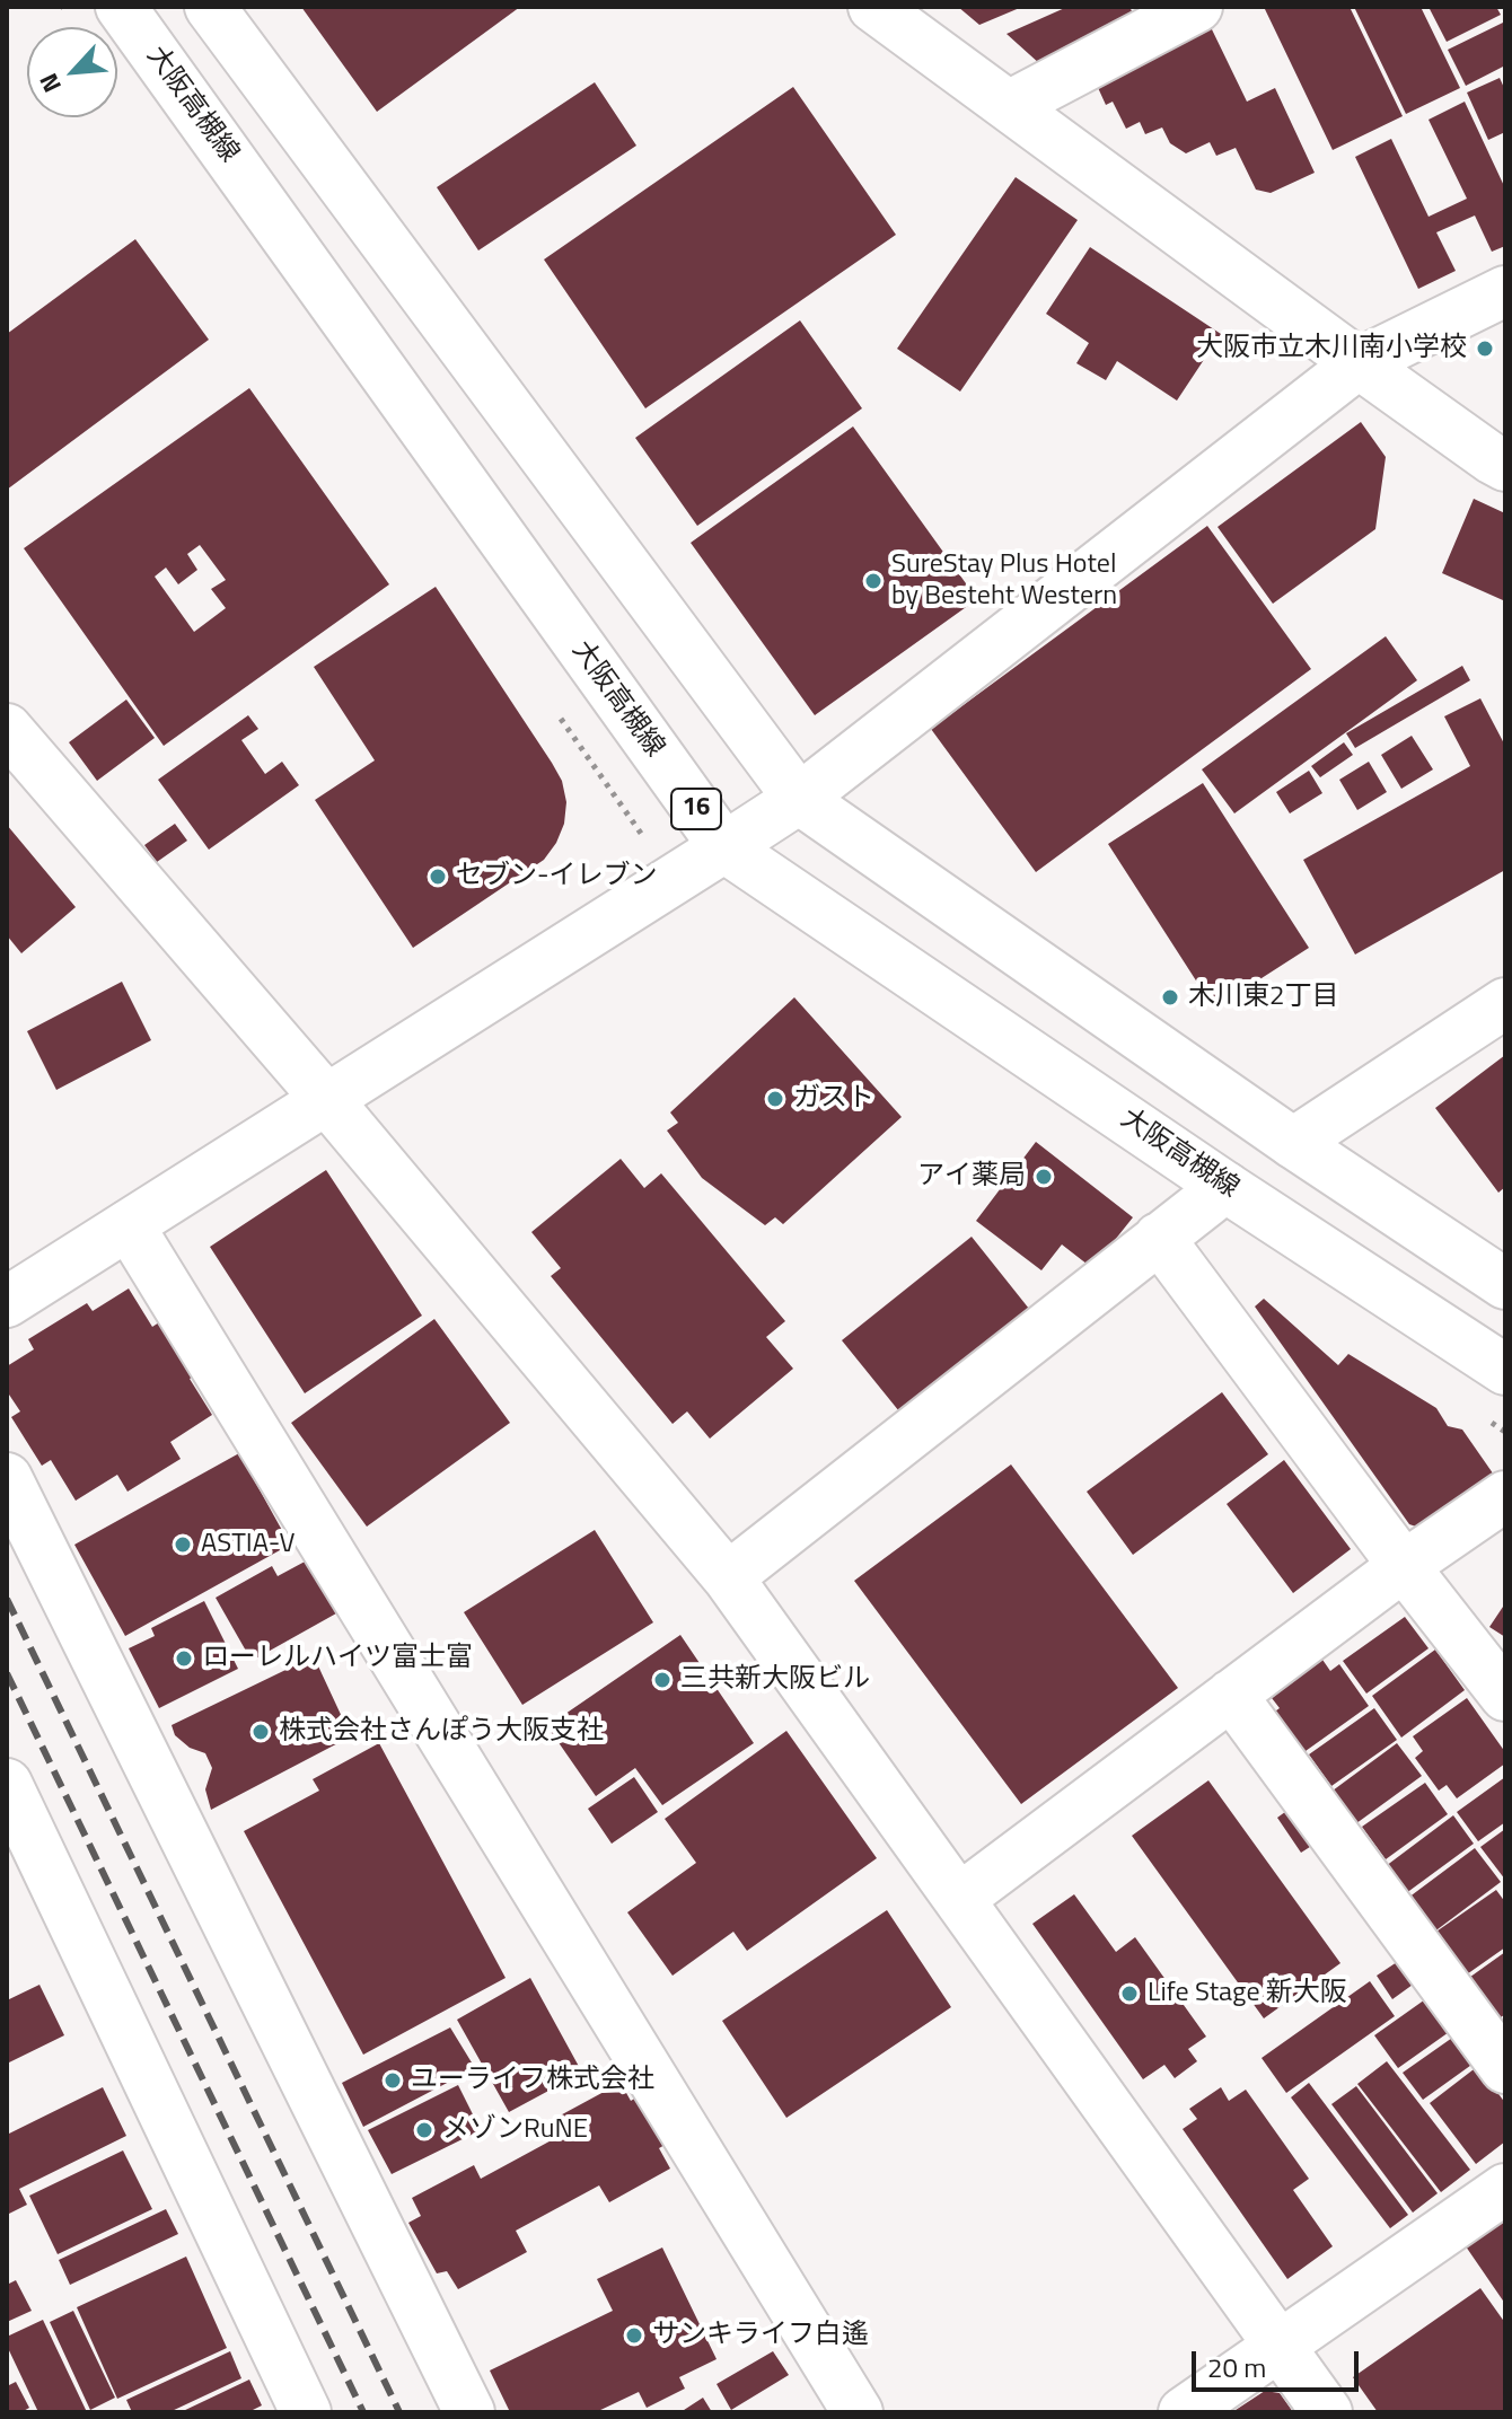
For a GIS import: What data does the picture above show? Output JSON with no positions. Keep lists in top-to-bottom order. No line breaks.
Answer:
{"streets":{"street":["大阪高槻線","16"]},"places":["大阪市立木川南小学校","SureStay Plus Hotel by Besteht Western","セブン-イレブン","木川東2丁目","ガスト","アイ薬局","ASTIA-V","ローレルハイツ富士富","三共新大阪ビル","株式会社さんぽう大阪支社","Life Stage 新大阪","ユーライフ株式会社","メゾンRuNE","サンキライフ白遙"],"scale_bar":"20 m","north":"bottom left"}
